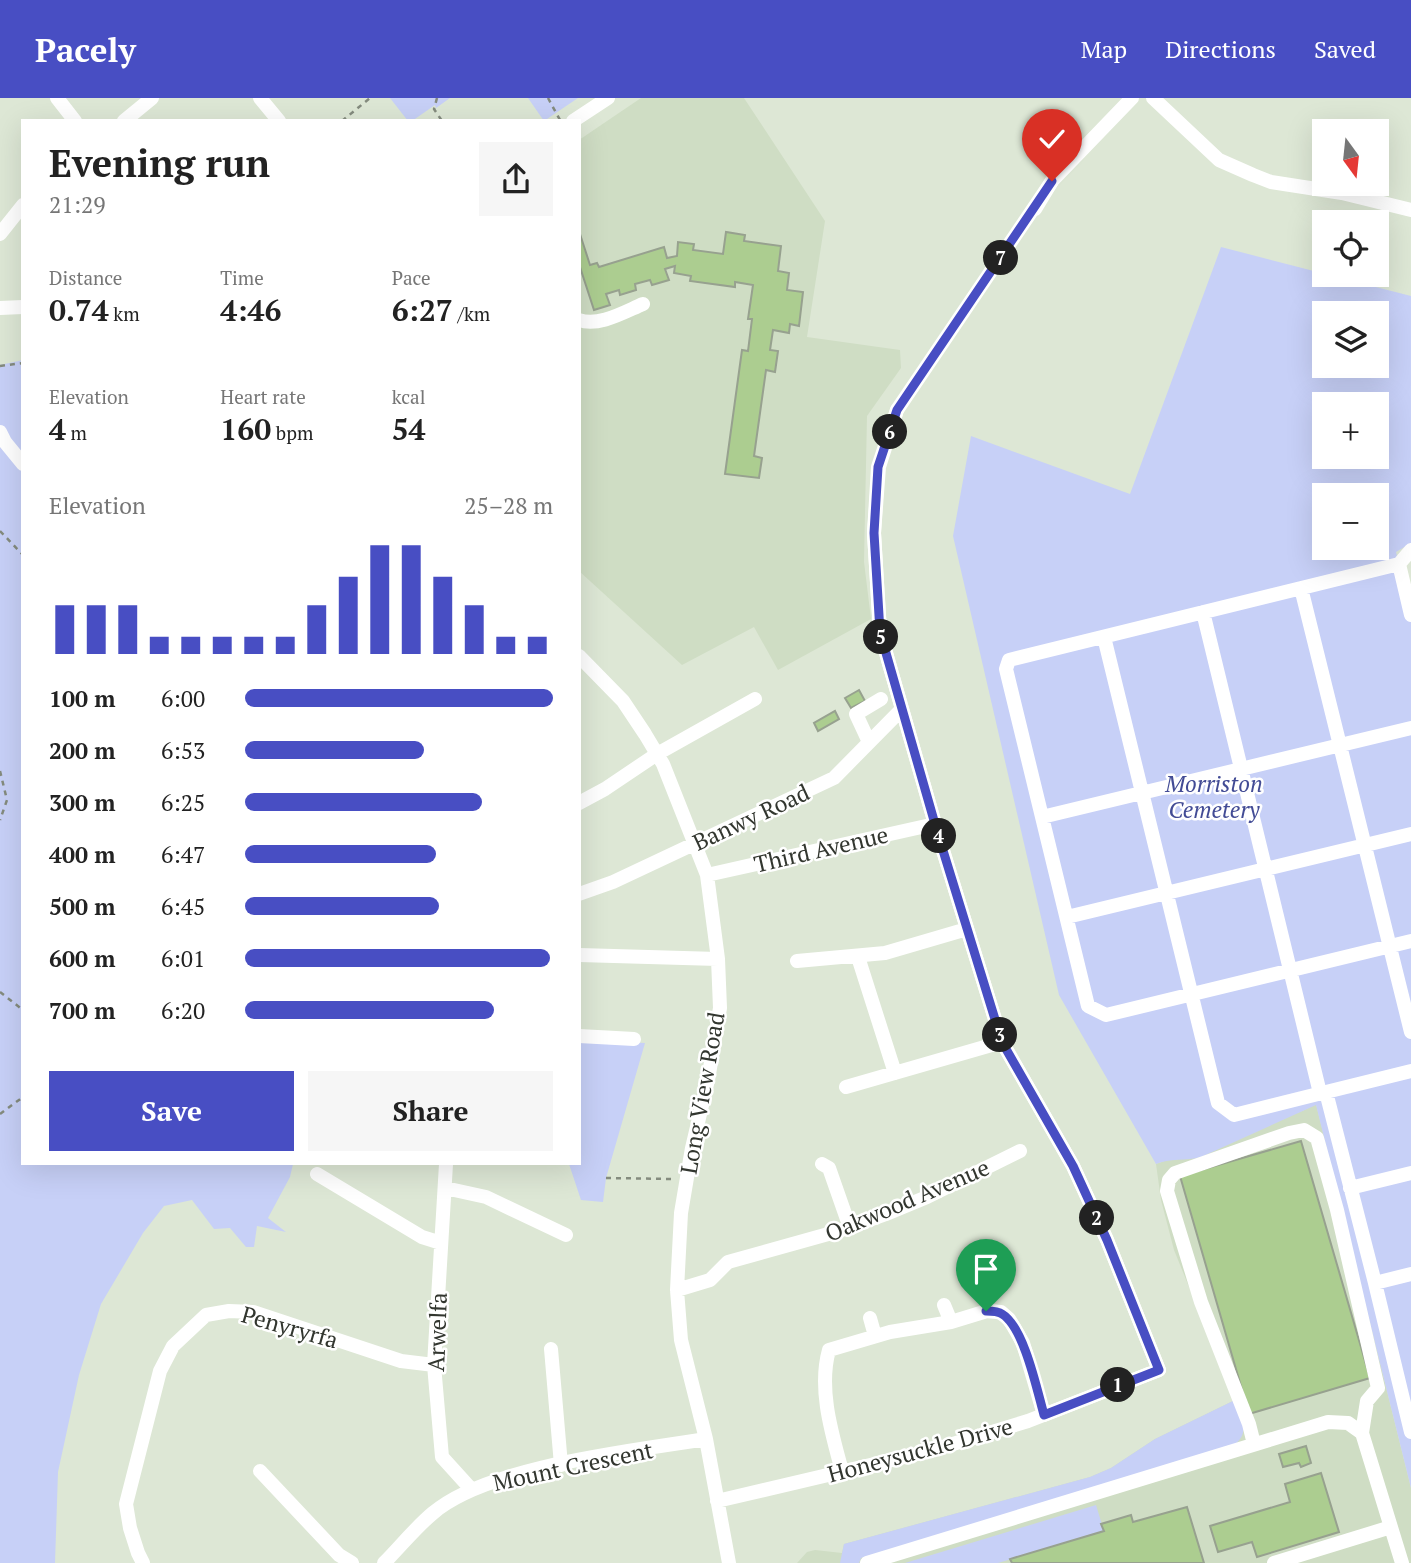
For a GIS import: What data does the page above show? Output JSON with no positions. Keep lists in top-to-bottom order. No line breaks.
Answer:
{"streets":{"street":["Banwy Road","Third Avenue","Long View Road","Oakwood Avenue","Penyryrfa","Arwelfa","Honeysuckle Drive","Mount Crescent"]},"crossings":[["Banwy Road","Long View Road"],["Third Avenue","Long View Road"],["Long View Road","Oakwood Avenue"],["Long View Road","Honeysuckle Drive"],["Long View Road","Mount Crescent"],["Penyryrfa","Arwelfa"],["Arwelfa","Mount Crescent"]],"parks":["Morriston Cemetery"],"north":"bottom","page":{"header":"Pacely","nav":["Map","Directions","Saved"],"map_buttons":["+","−"],"heading":["Evening run","21:29"],"stats":[["Distance","0.74 km"],["Time","4:46"],["Pace","6:27 /km"],["Elevation","4 m"],["Heart rate","160 bpm"],["kcal","54"]],"pins":["7","6","5","4","3","2","1"],"chart":["Elevation","25–28 m"],"list":[{"name":"100 m","note":"6:00"},{"name":"200 m","note":"6:53"},{"name":"300 m","note":"6:25"},{"name":"400 m","note":"6:47"},{"name":"500 m","note":"6:45"},{"name":"600 m","note":"6:01"},{"name":"700 m","note":"6:20"}],"buttons":["Save","Share"]}}
